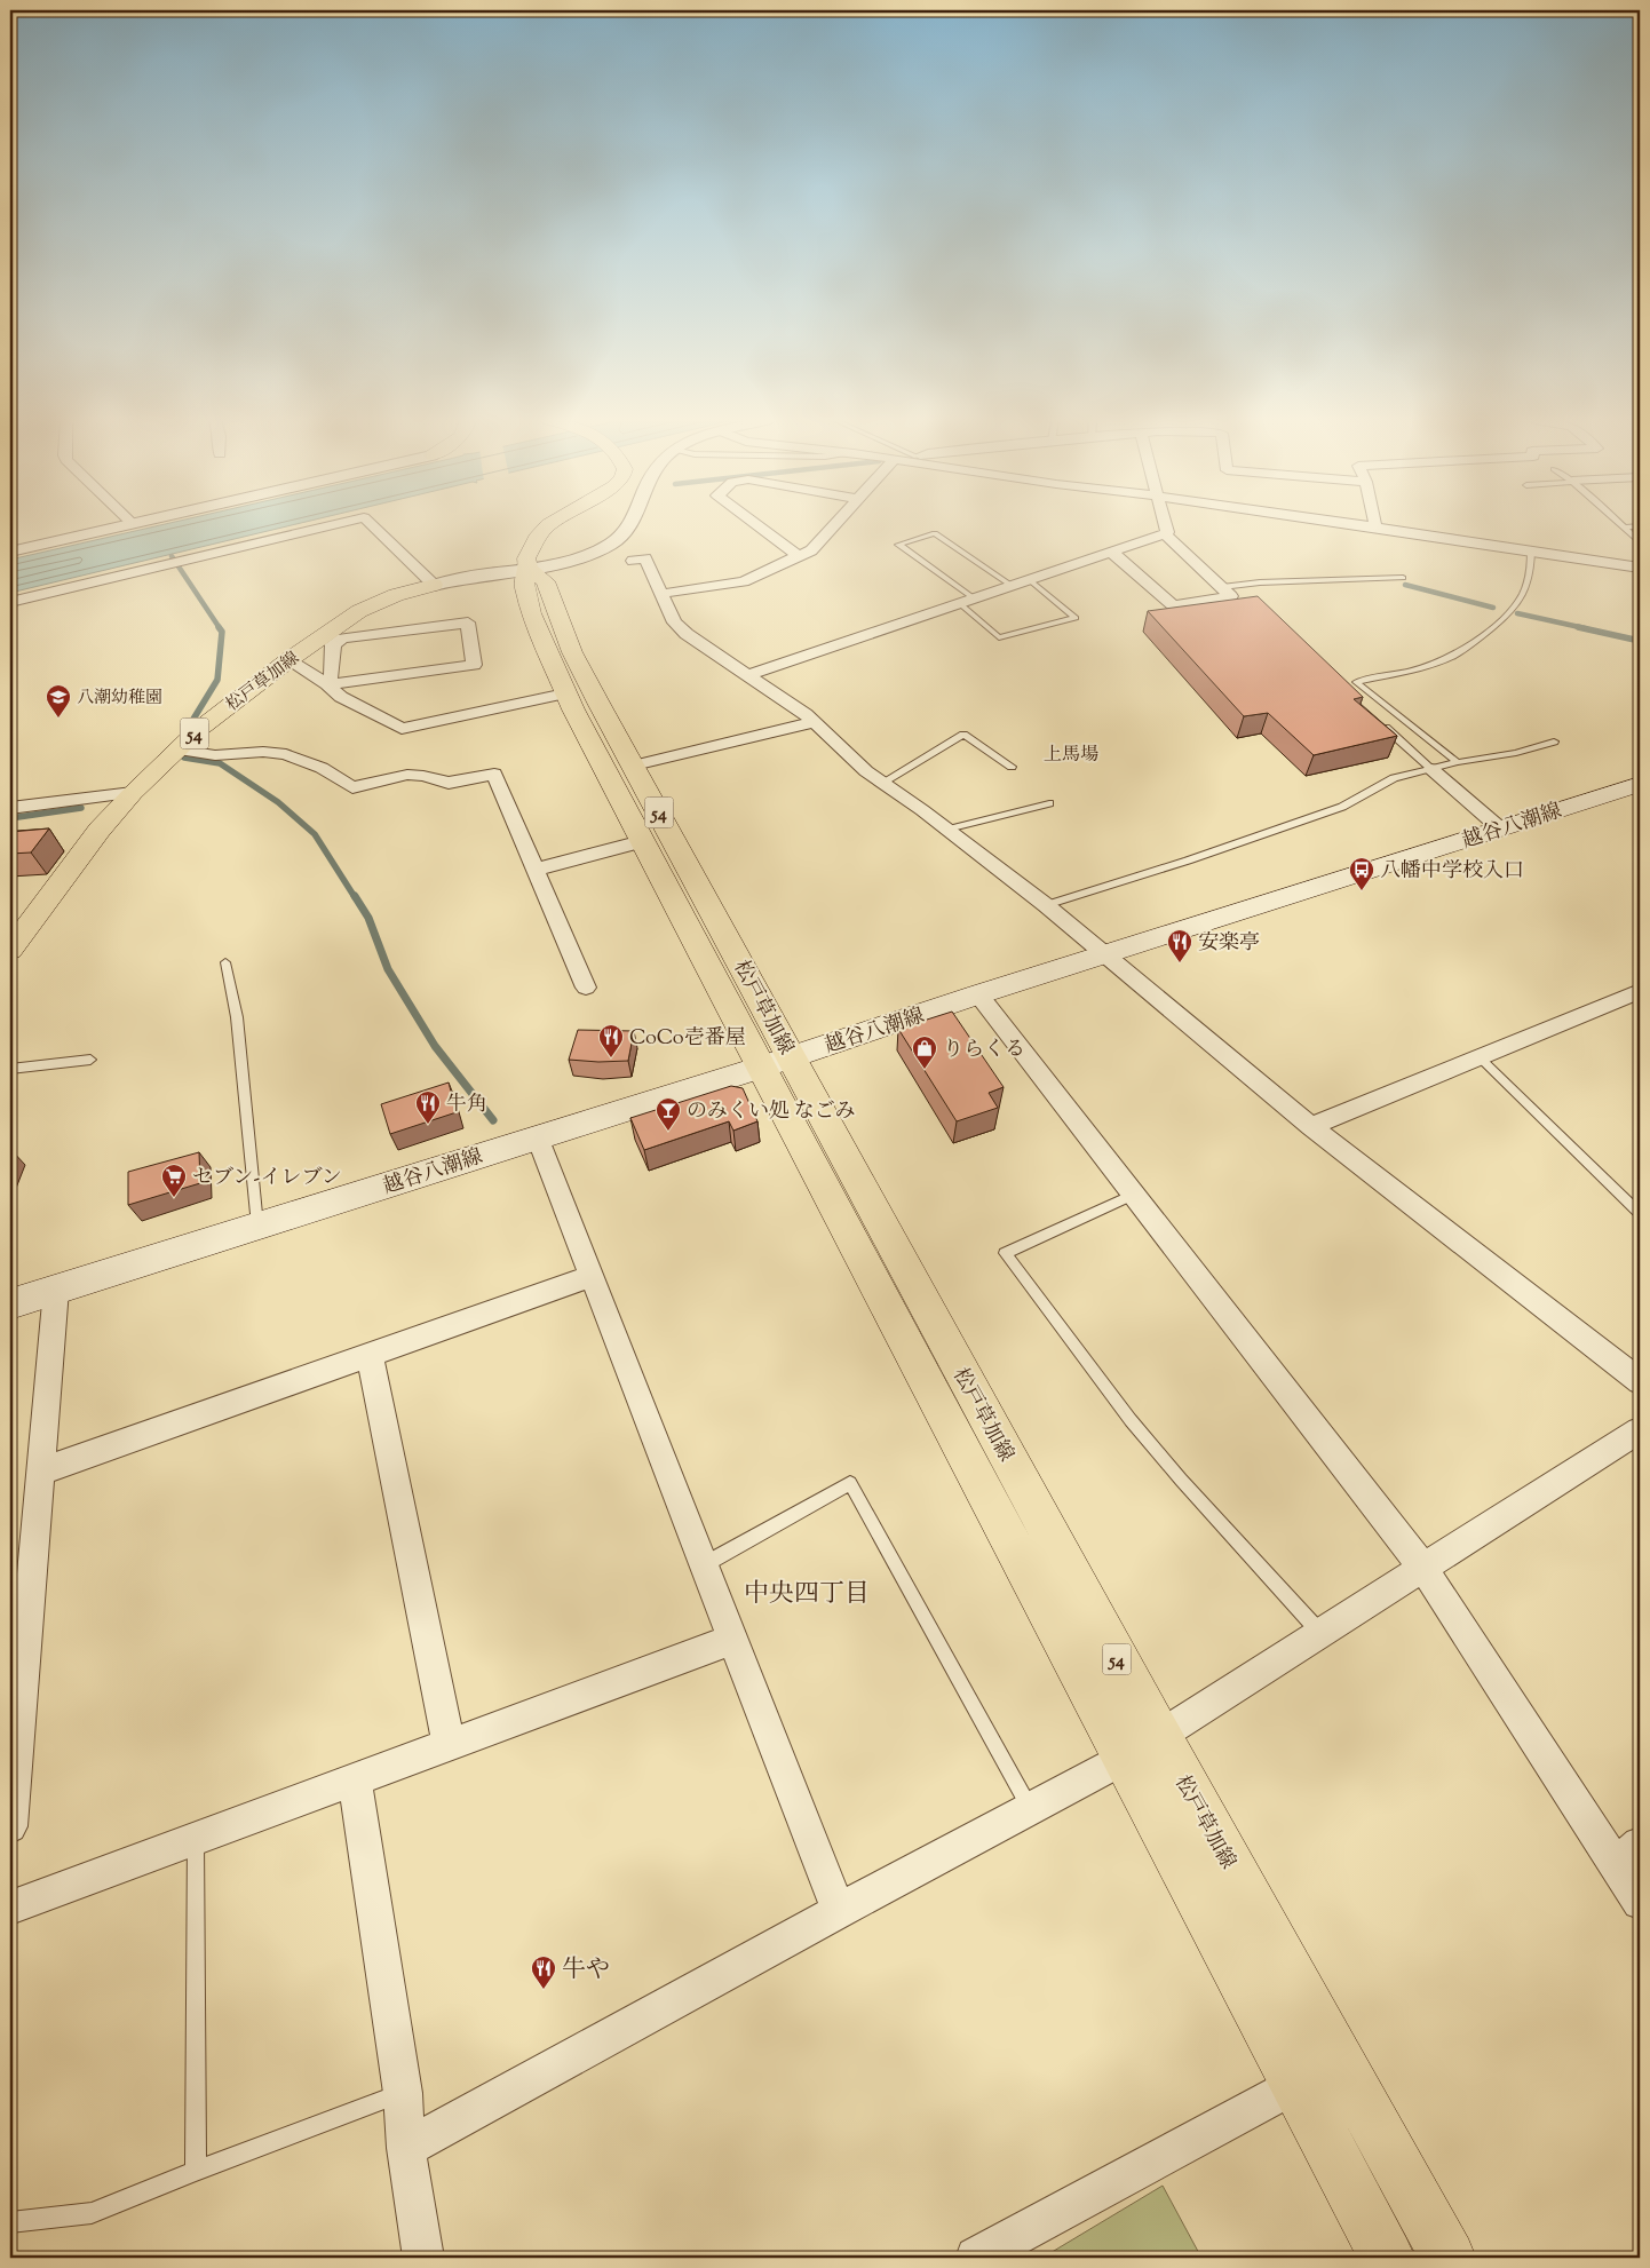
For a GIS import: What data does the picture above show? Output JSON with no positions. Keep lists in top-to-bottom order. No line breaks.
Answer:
{"streets":{"main road":["松戸草加線","54","越谷八潮線"]},"crossings":[["松戸草加線","越谷八潮線"]],"districts":["上馬場","中央四丁目"],"places":{"school or university":["八潮幼稚園"],"bus stop":["八幡中学校入口"],"restaurant":["安楽亭","CoCo壱番屋","牛角","牛や"],"shop":["りらくる"],"bar":["のみくい処 なごみ"],"supermarket":["セブン-イレブン"]}}
